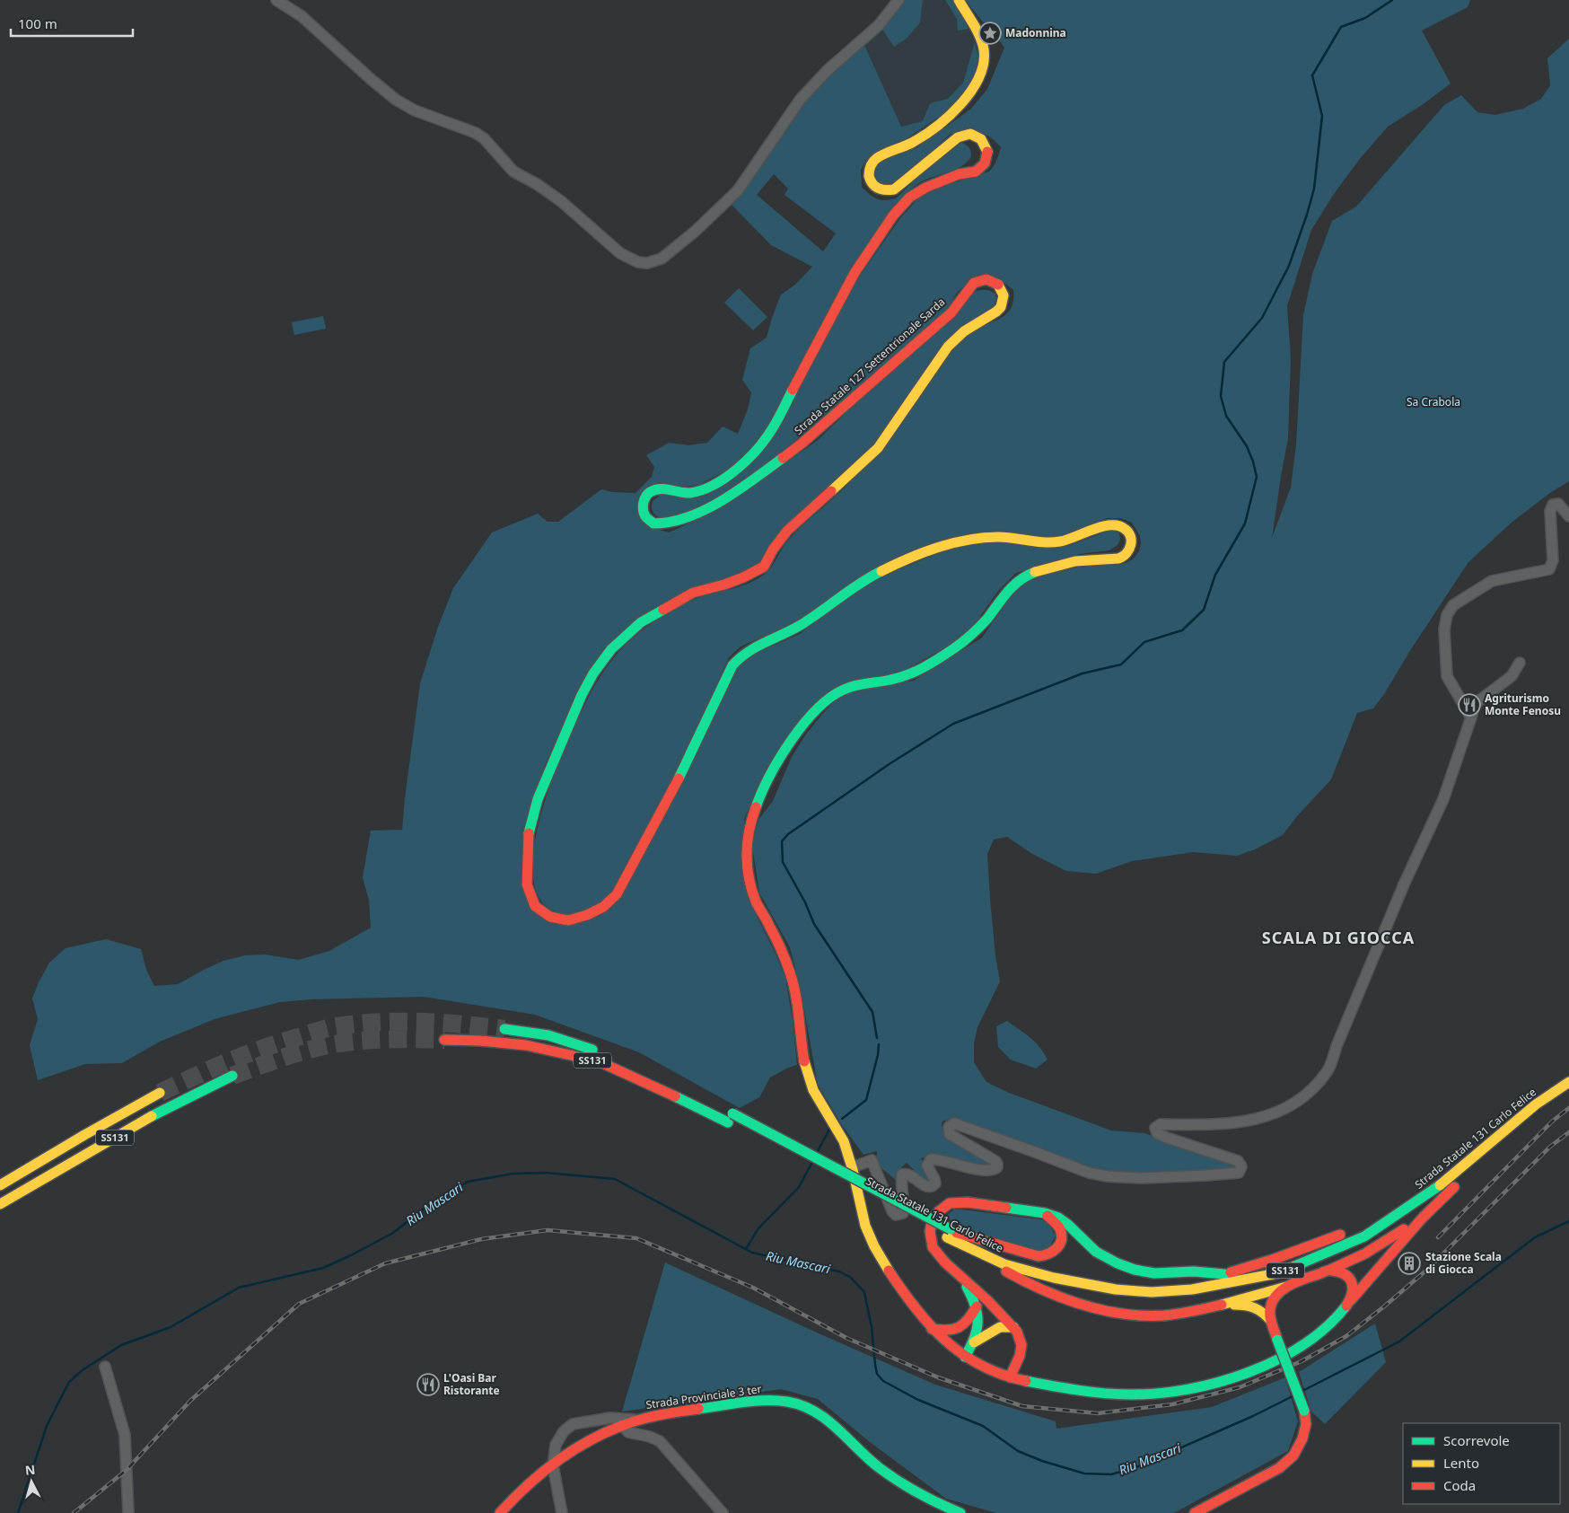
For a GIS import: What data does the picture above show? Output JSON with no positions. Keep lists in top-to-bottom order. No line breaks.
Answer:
{"streets":{"main road":["Strada Statale 127 Settentrionale Sarda","SS131","Strada Statale 131 Carlo Felice","Strada Provinciale 3 ter"]},"districts":["SCALA DI GIOCCA"],"water":["Riu Mascari"],"parks":["Sa Crabola"],"places":{"place":["Madonnina"],"restaurant":["Agriturismo Monte Fenosu","L'Oasi Bar Ristorante"],"building":["Stazione Scala di Giocca"]},"legend":["Scorrevole","Lento","Coda"],"scale_bar":"100 m","north":"top"}
